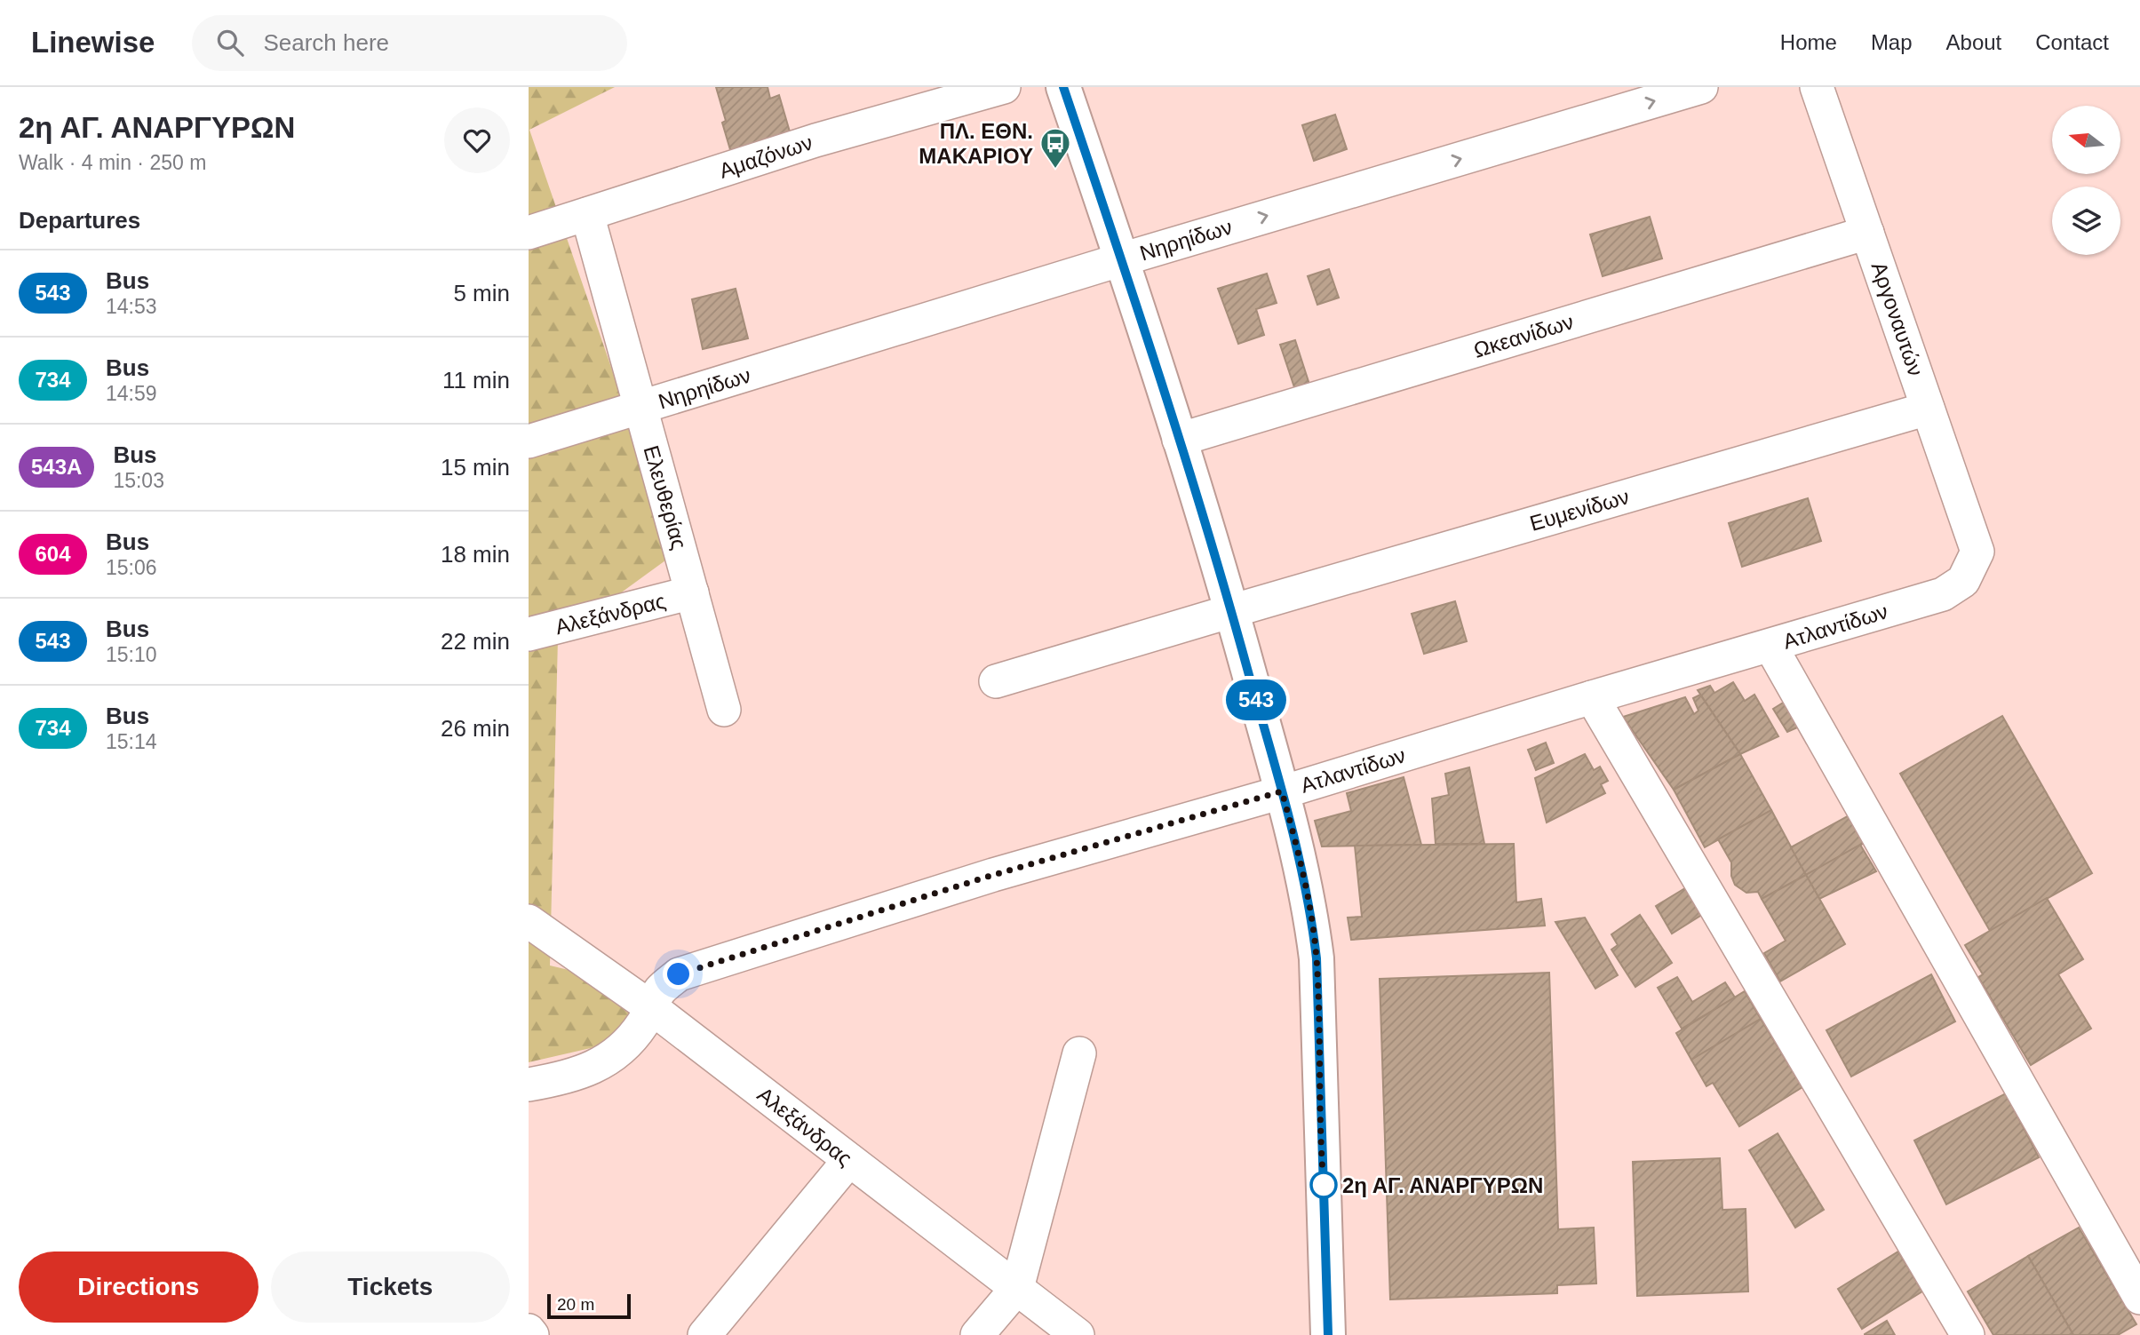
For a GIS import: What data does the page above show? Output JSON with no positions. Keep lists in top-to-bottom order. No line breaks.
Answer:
{"streets":{"street":["Αμαζόνων","Νηρηίδων","Αργοναυτών","Ωκεανίδων","Ελευθερίας","Ευμενίδων","Αλεξάνδρας","Ατλαντίδων"]},"crossings":[["Αμαζόνων","Ελευθερίας"],["Νηρηίδων","Ελευθερίας"],["Αργοναυτών","Ωκεανίδων"],["Αργοναυτών","Ευμενίδων"],["Αργοναυτών","Ατλαντίδων"],["Ελευθερίας","Αλεξάνδρας"],["Αλεξάνδρας","Ατλαντίδων"]],"one_way":["Νηρηίδων"],"places":{"bus stop":["ΠΛ. ΕΘΝ. ΜΑΚΑΡΙΟΥ"],"other":["2η ΑΓ. ΑΝΑΡΓΥΡΩΝ"]},"lines":["bus line 543"],"scale_bar":"20 m","north":"left","page":{"header":"Linewise","search":"Search here","nav":["Home","Map","About","Contact"],"heading":[["2η ΑΓ. ΑΝΑΡΓΥΡΩΝ","Walk · 4 min · 250 m"],"Departures"],"on_map":"543","list":[{"mark":"543","name":"Bus","note":"14:53","value":"5 min"},{"mark":"734","name":"Bus","note":"14:59","value":"11 min"},{"mark":"543A","name":"Bus","note":"15:03","value":"15 min"},{"mark":"604","name":"Bus","note":"15:06","value":"18 min"},{"mark":"543","name":"Bus","note":"15:10","value":"22 min"},{"mark":"734","name":"Bus","note":"15:14","value":"26 min"}],"buttons":["Directions","Tickets"],"scale":"20 m"}}
